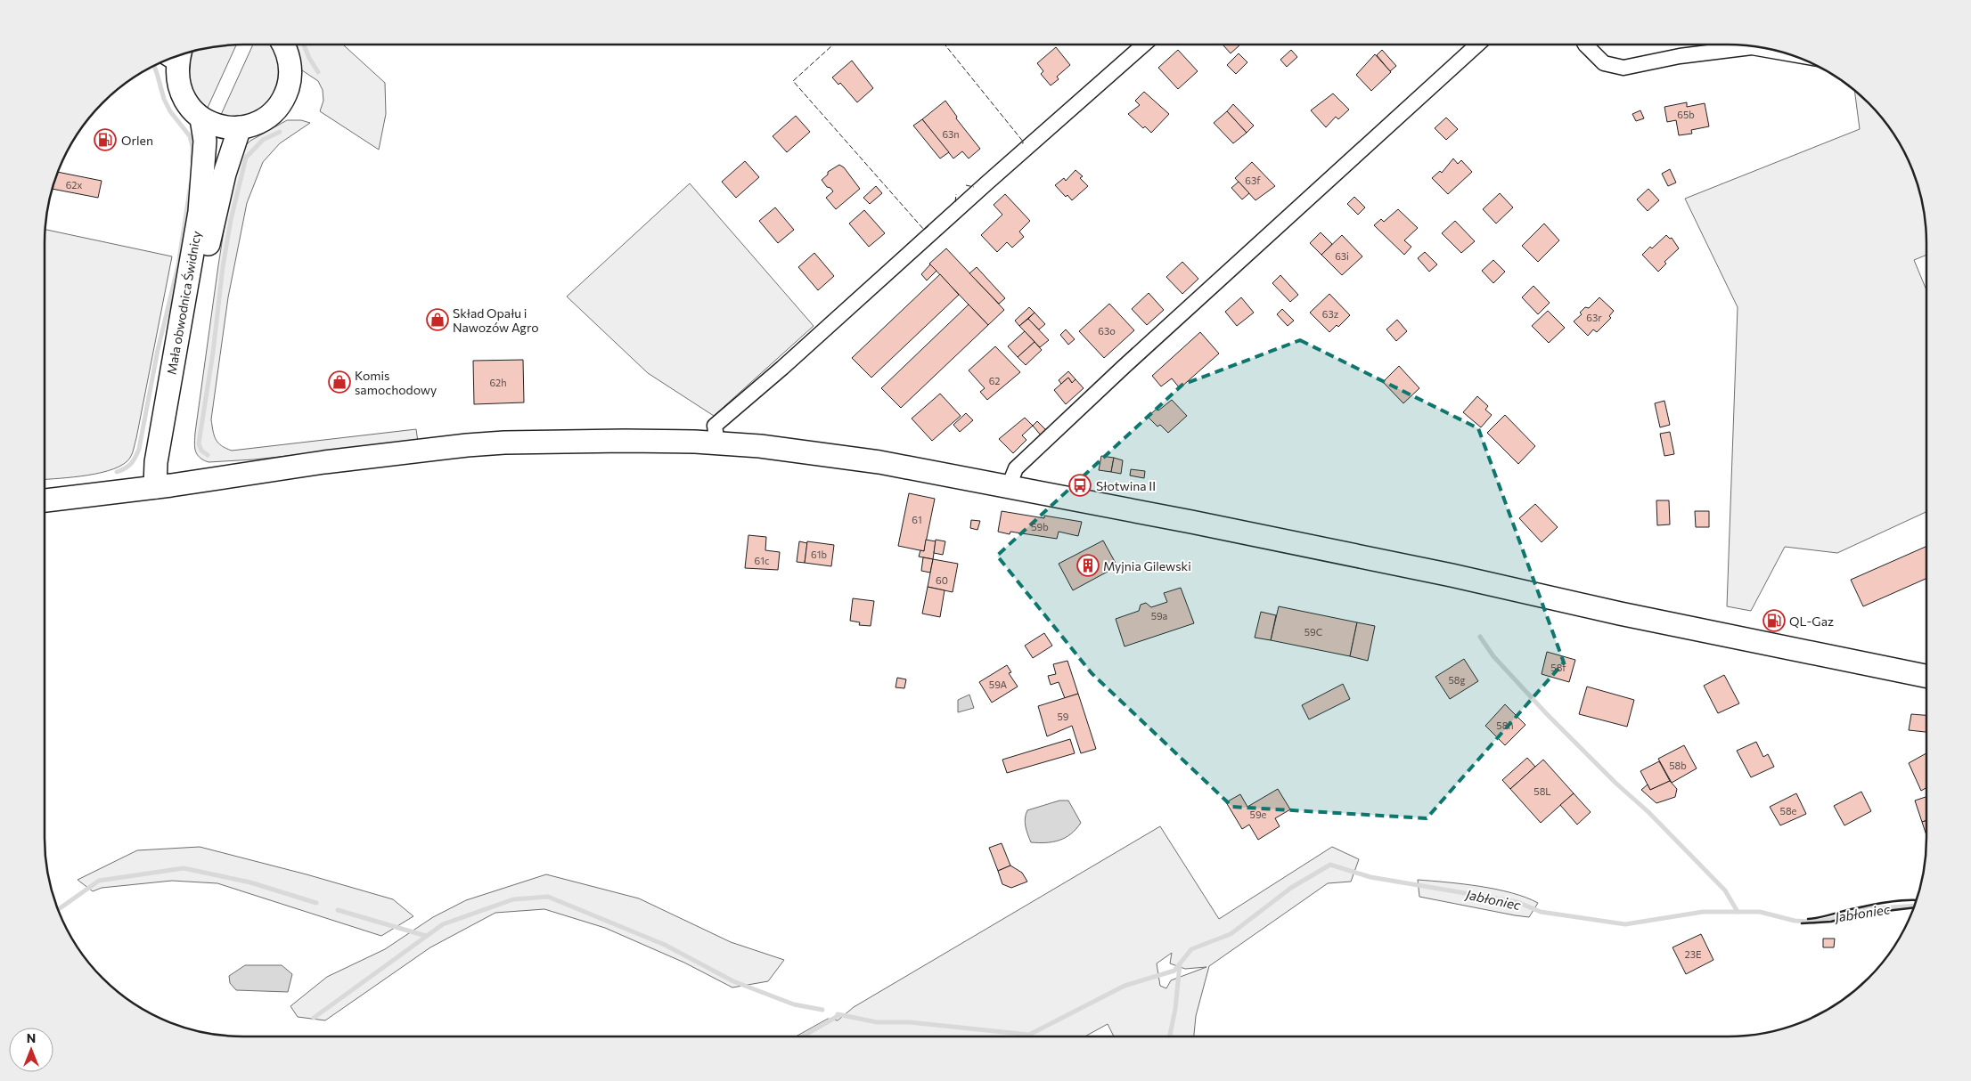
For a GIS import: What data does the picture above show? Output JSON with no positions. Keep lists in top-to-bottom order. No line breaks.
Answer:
{"streets":{"main road":["Mała obwodnica Świdnicy"]},"water":["Jabłoniec"],"places":{"fuel station":["Orlen","QL-Gaz"],"shop":["Skład Opału i Nawozów Agro","Komis samochodowy"],"bus stop":["Słotwina II"],"building":["Myjnia Gilewski"]},"house_numbers":["65b","63n","63f","62x","63i","63z","63r","63o","62","62h","61","59b","61b","61c","60","59a","59C","58f","58g","59A","59","58h","58b","58L","58e","59e","23E"],"north":"top"}
